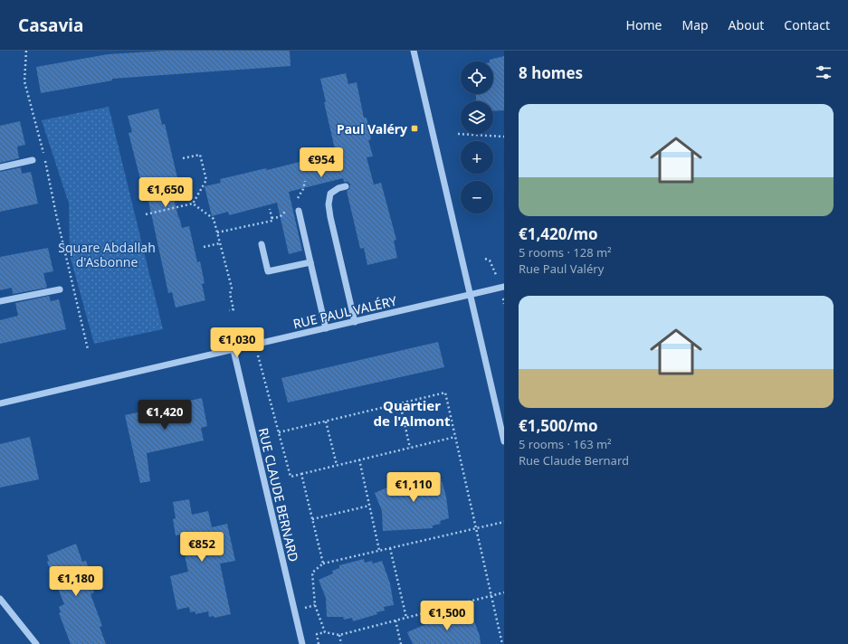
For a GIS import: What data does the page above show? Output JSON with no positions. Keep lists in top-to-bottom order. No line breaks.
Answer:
{"streets":{"street":["RUE PAUL VALÉRY","RUE CLAUDE BERNARD"]},"crossings":[["RUE PAUL VALÉRY","RUE CLAUDE BERNARD"]],"districts":["Quartier de l'Almont"],"parks":["Square Abdallah d'Asbonne"],"places":{"transit":["Paul Valéry"]},"page":{"header":"Casavia","nav":["Home","Map","About","Contact"],"heading":"8 homes","map_buttons":["+","−"],"list":[{"name":"€1,420/mo","note":"5 rooms · 128 m² · Rue Paul Valéry"},{"name":"€1,500/mo","note":"5 rooms · 163 m² · Rue Claude Bernard"}],"price":["€954","€1,650","€1,030","€1,420","€1,110","€852","€1,180","€1,500"]}}
